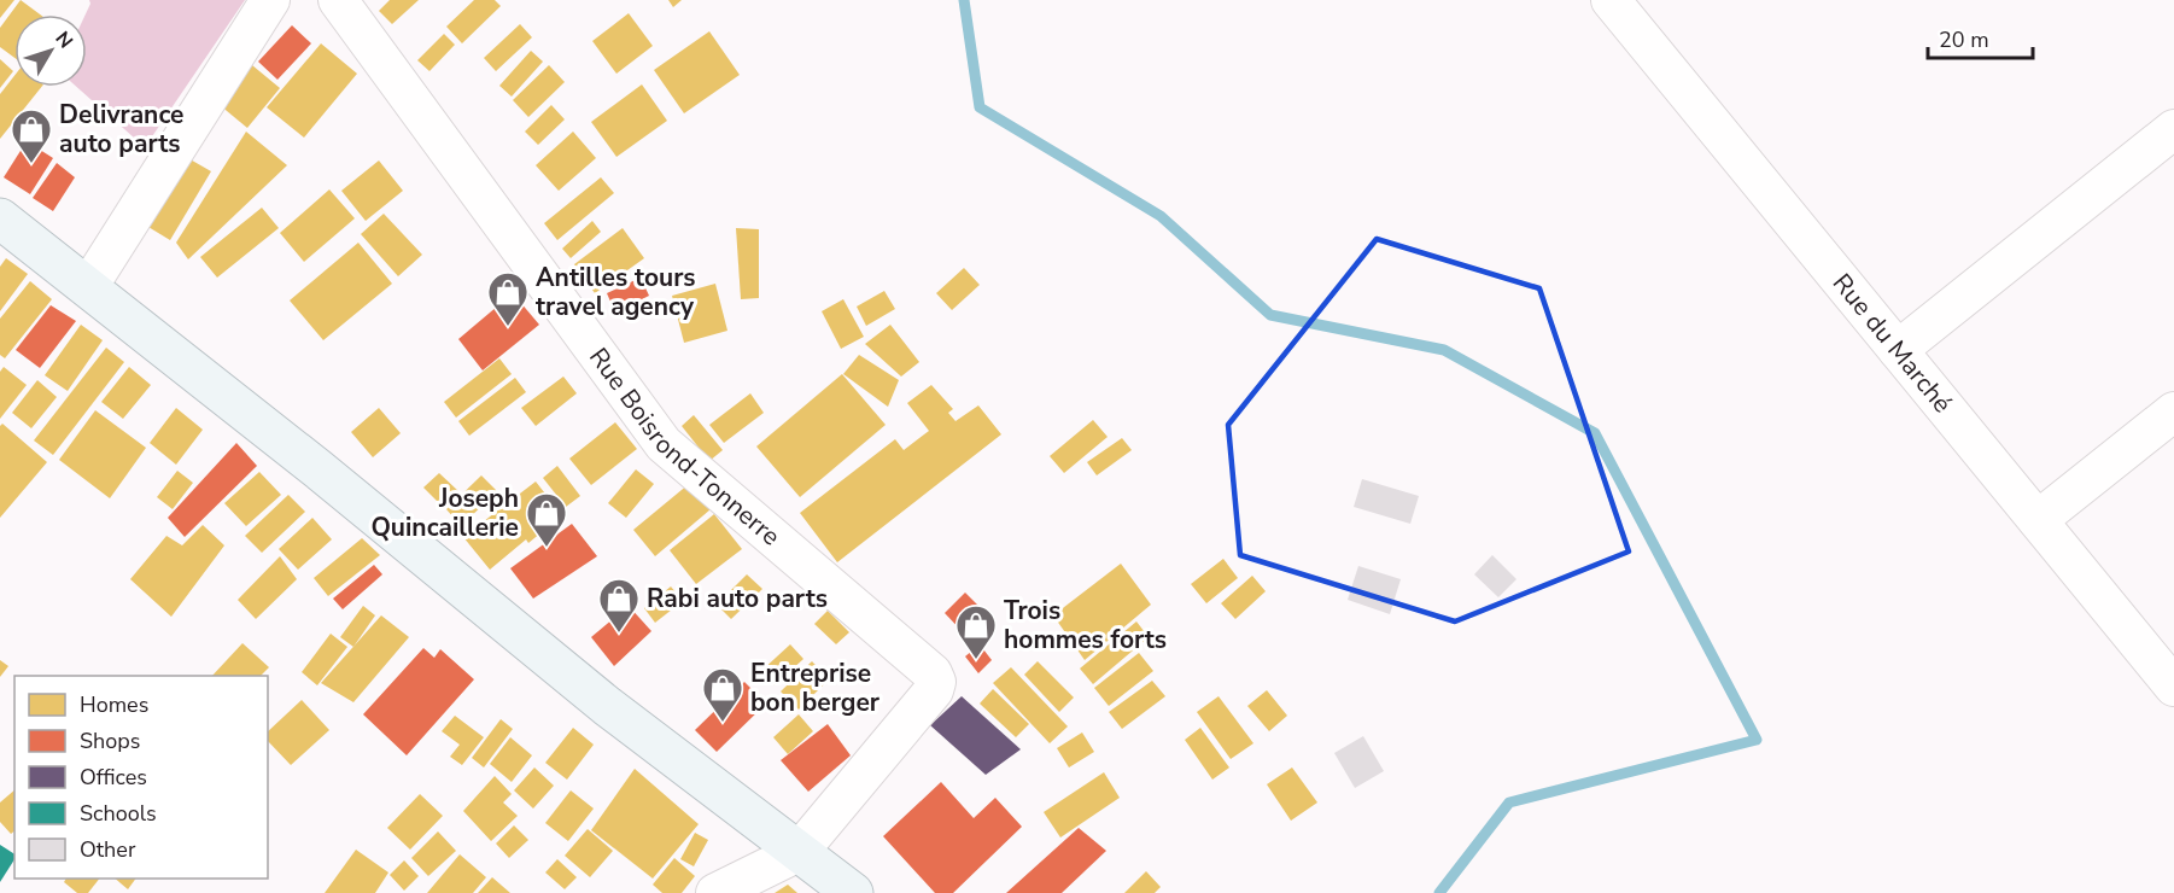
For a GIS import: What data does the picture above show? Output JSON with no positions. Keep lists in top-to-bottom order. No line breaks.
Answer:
{"streets":{"street":["Rue du Marché","Rue Boisrond-Tonnerre"]},"places":{"shop":["Delivrance auto parts","Antilles tours travel agency","Joseph Quincaillerie","Rabi auto parts","Trois hommes forts","Entreprise bon berger"]},"legend":["Homes","Shops","Offices","Schools","Other"],"scale_bar":"20 m","north":"top right"}
